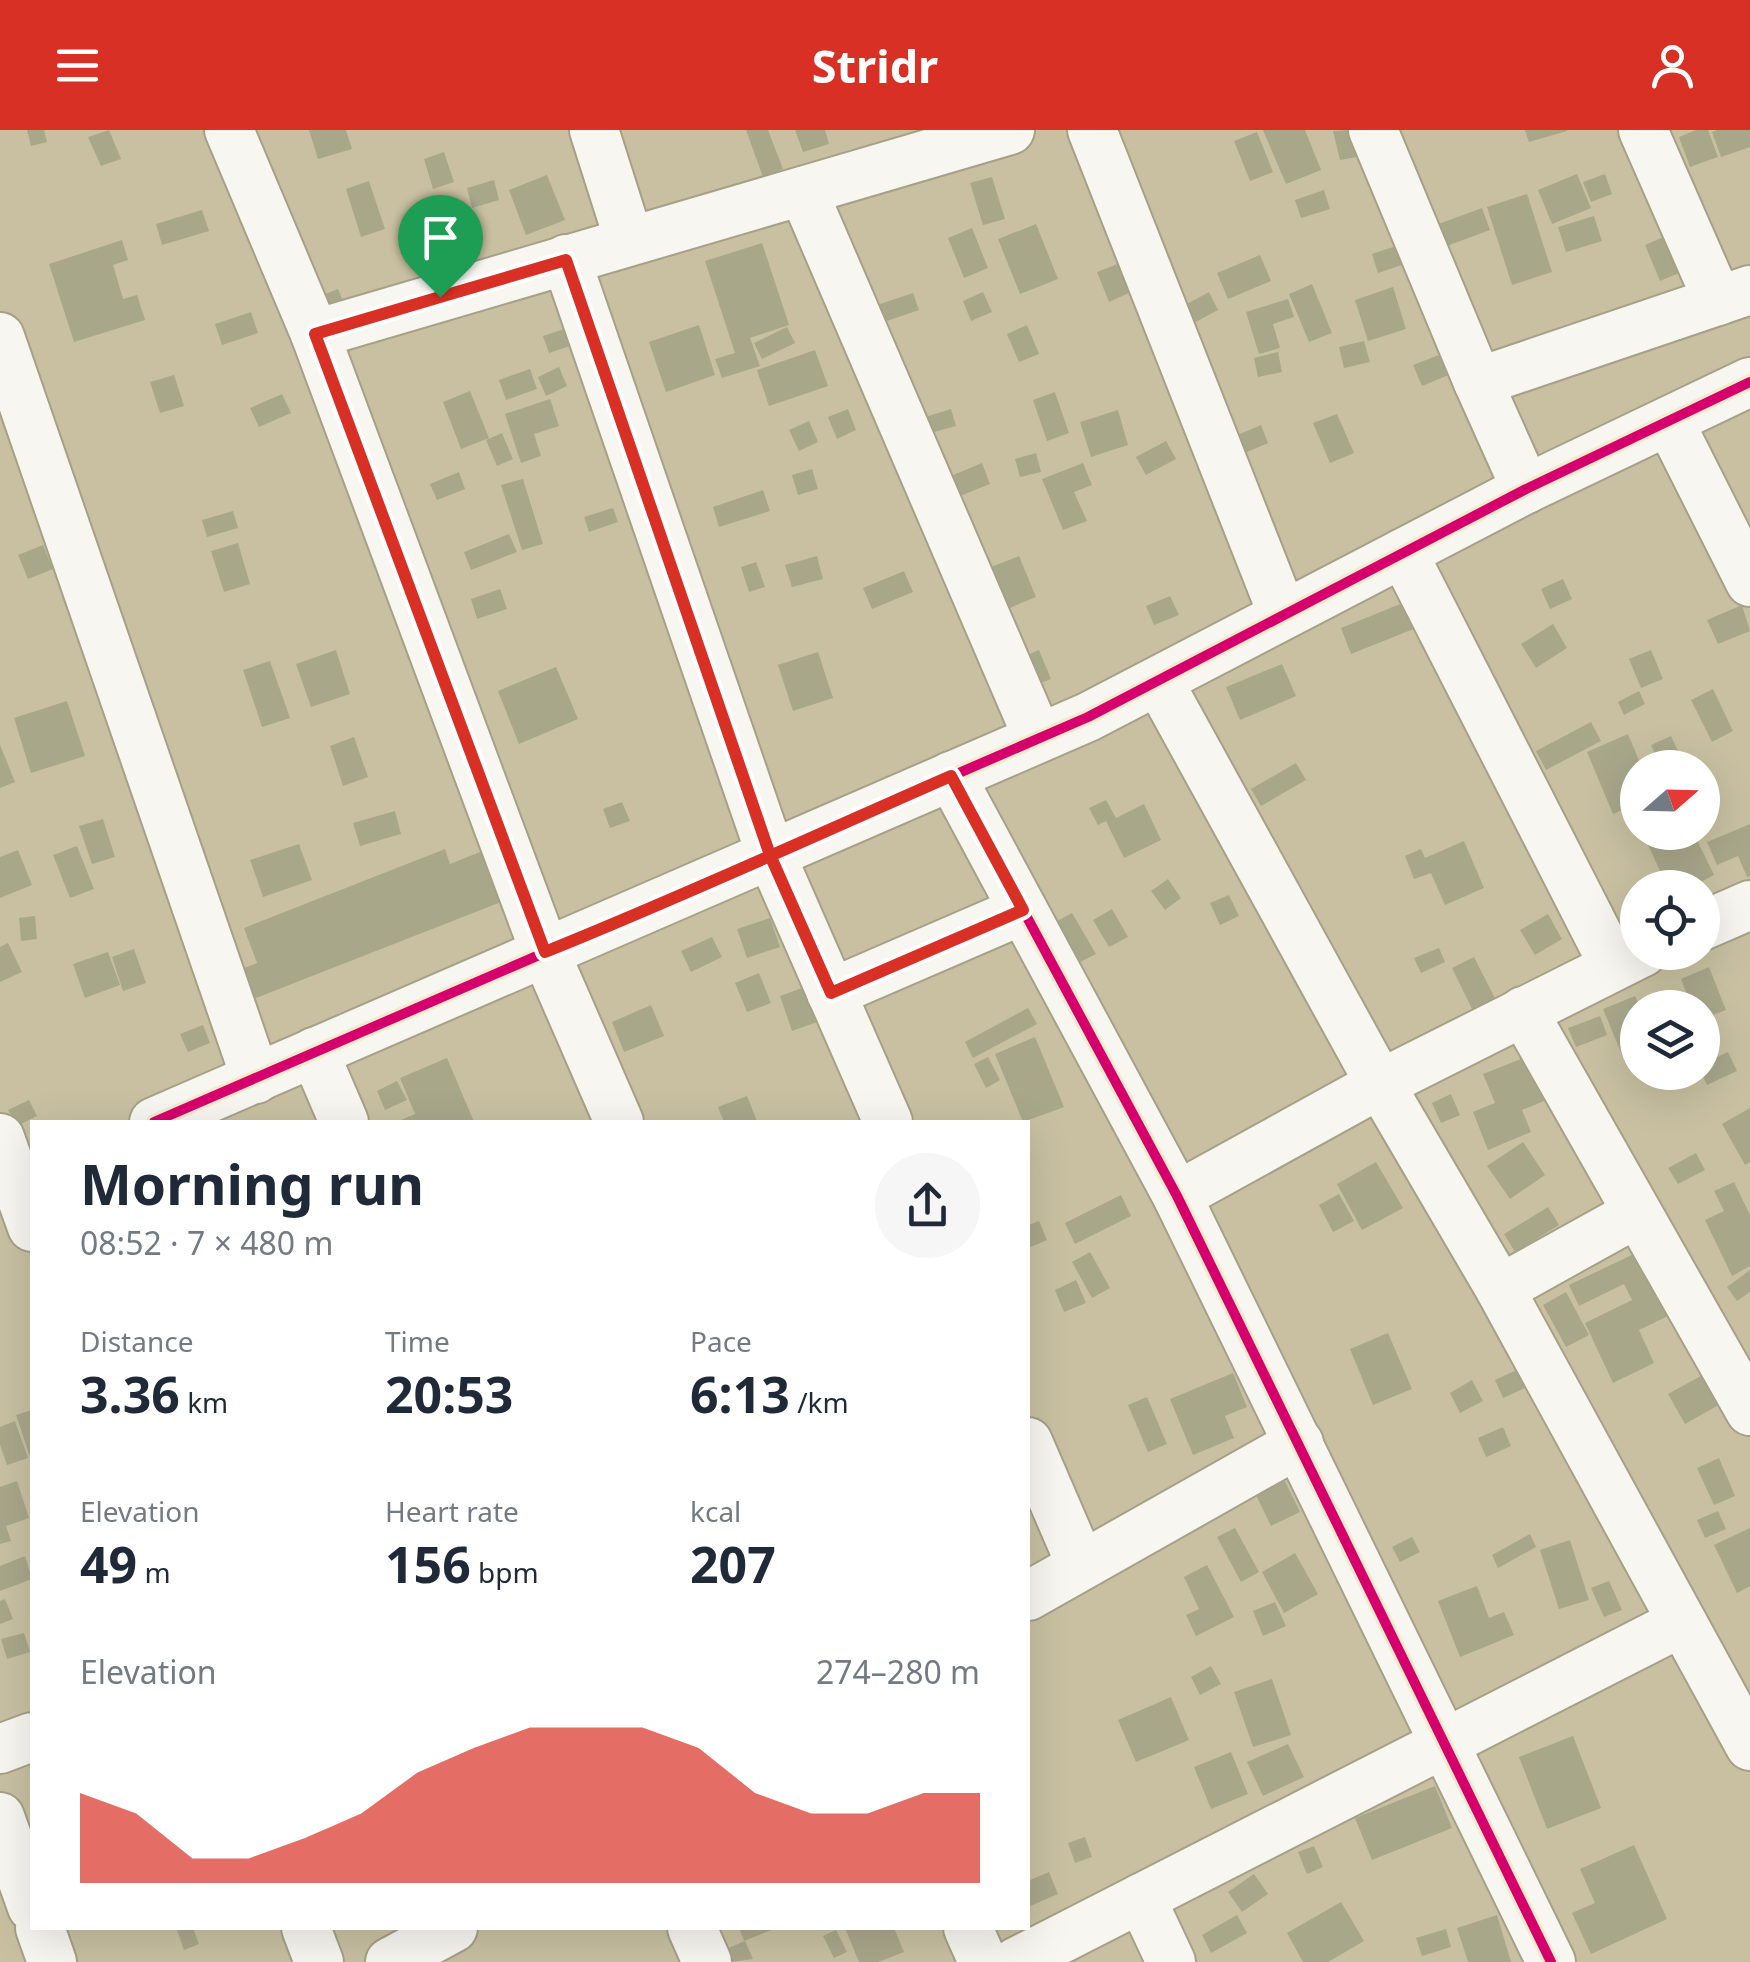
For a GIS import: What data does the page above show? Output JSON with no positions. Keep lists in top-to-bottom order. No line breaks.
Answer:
{"north":"right","page":{"header":"Stridr","heading":["Morning run","08:52 · 7 × 480 m"],"stats":[["Distance","3.36 km"],["Time","20:53"],["Pace","6:13 /km"],["Elevation","49 m"],["Heart rate","156 bpm"],["kcal","207"]],"chart":["Elevation","274–280 m"]}}
